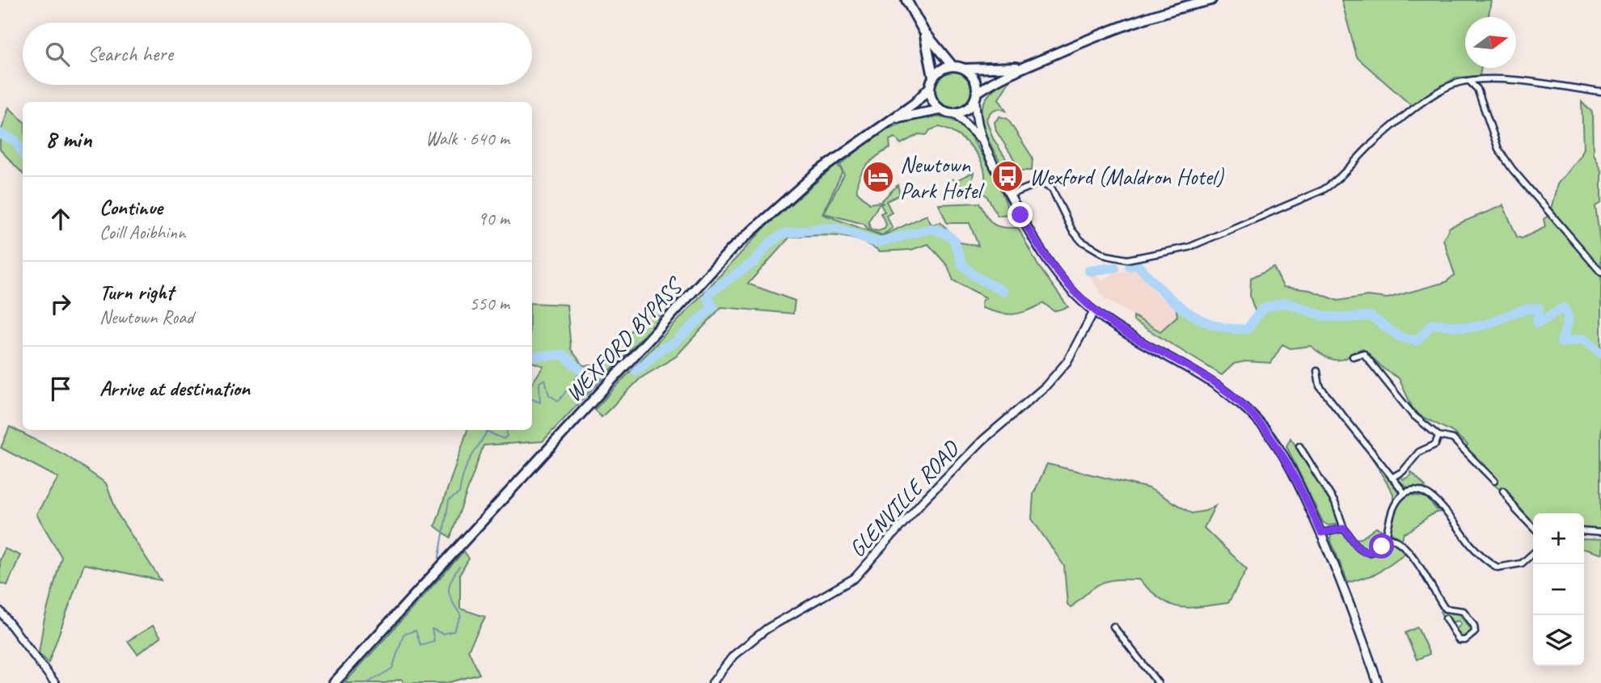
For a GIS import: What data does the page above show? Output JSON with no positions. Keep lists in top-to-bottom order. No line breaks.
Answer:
{"streets":{"highway":["WEXFORD BYPASS"],"street":["GLENVILLE ROAD"]},"places":{"bus stop":["Wexford (Maldron Hotel)"],"hotel":["Newtown Park Hotel"]},"north":"right","page":{"search":"Search here","heading":["8 min","Walk · 640 m"],"list":[["Continue","Coill Aoibhinn","90 m"],["Turn right","Newtown Road","550 m"],"Arrive at destination"],"map_buttons":["+","−"]}}
